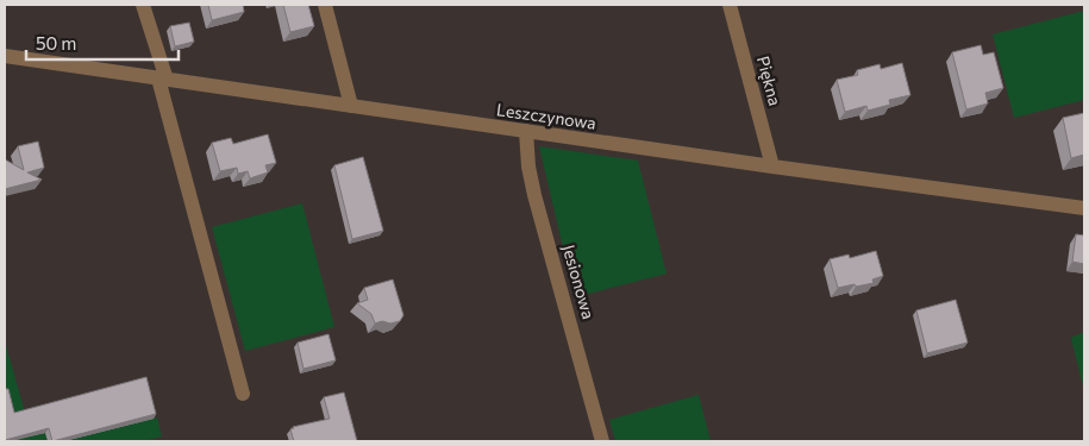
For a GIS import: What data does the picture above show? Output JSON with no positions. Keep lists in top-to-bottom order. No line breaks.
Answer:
{"streets":{"street":["Piękna","Leszczynowa","Jesionowa"]},"crossings":[["Piękna","Leszczynowa"],["Leszczynowa","Jesionowa"]],"scale_bar":"50 m"}
